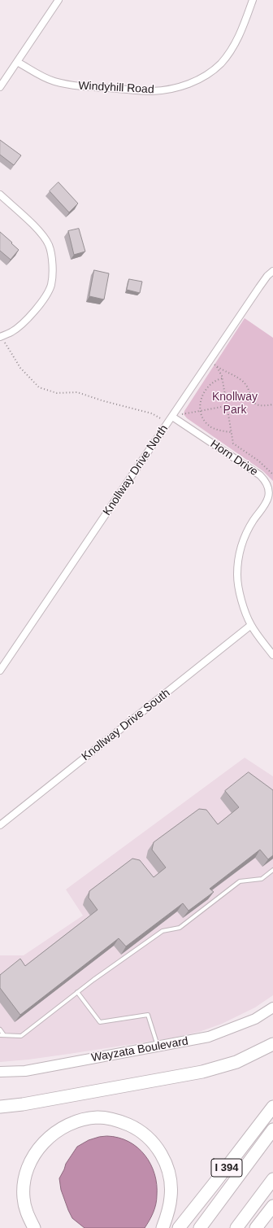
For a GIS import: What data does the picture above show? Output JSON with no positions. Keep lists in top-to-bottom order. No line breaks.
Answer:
{"streets":{"highway":["I 394"],"street":["Windyhill Road","Horn Drive","Knollway Drive North","Knollway Drive South","Wayzata Boulevard"]},"crossings":[["Horn Drive","Knollway Drive North"],["Horn Drive","Knollway Drive South"]],"parks":["Knollway Park"]}
